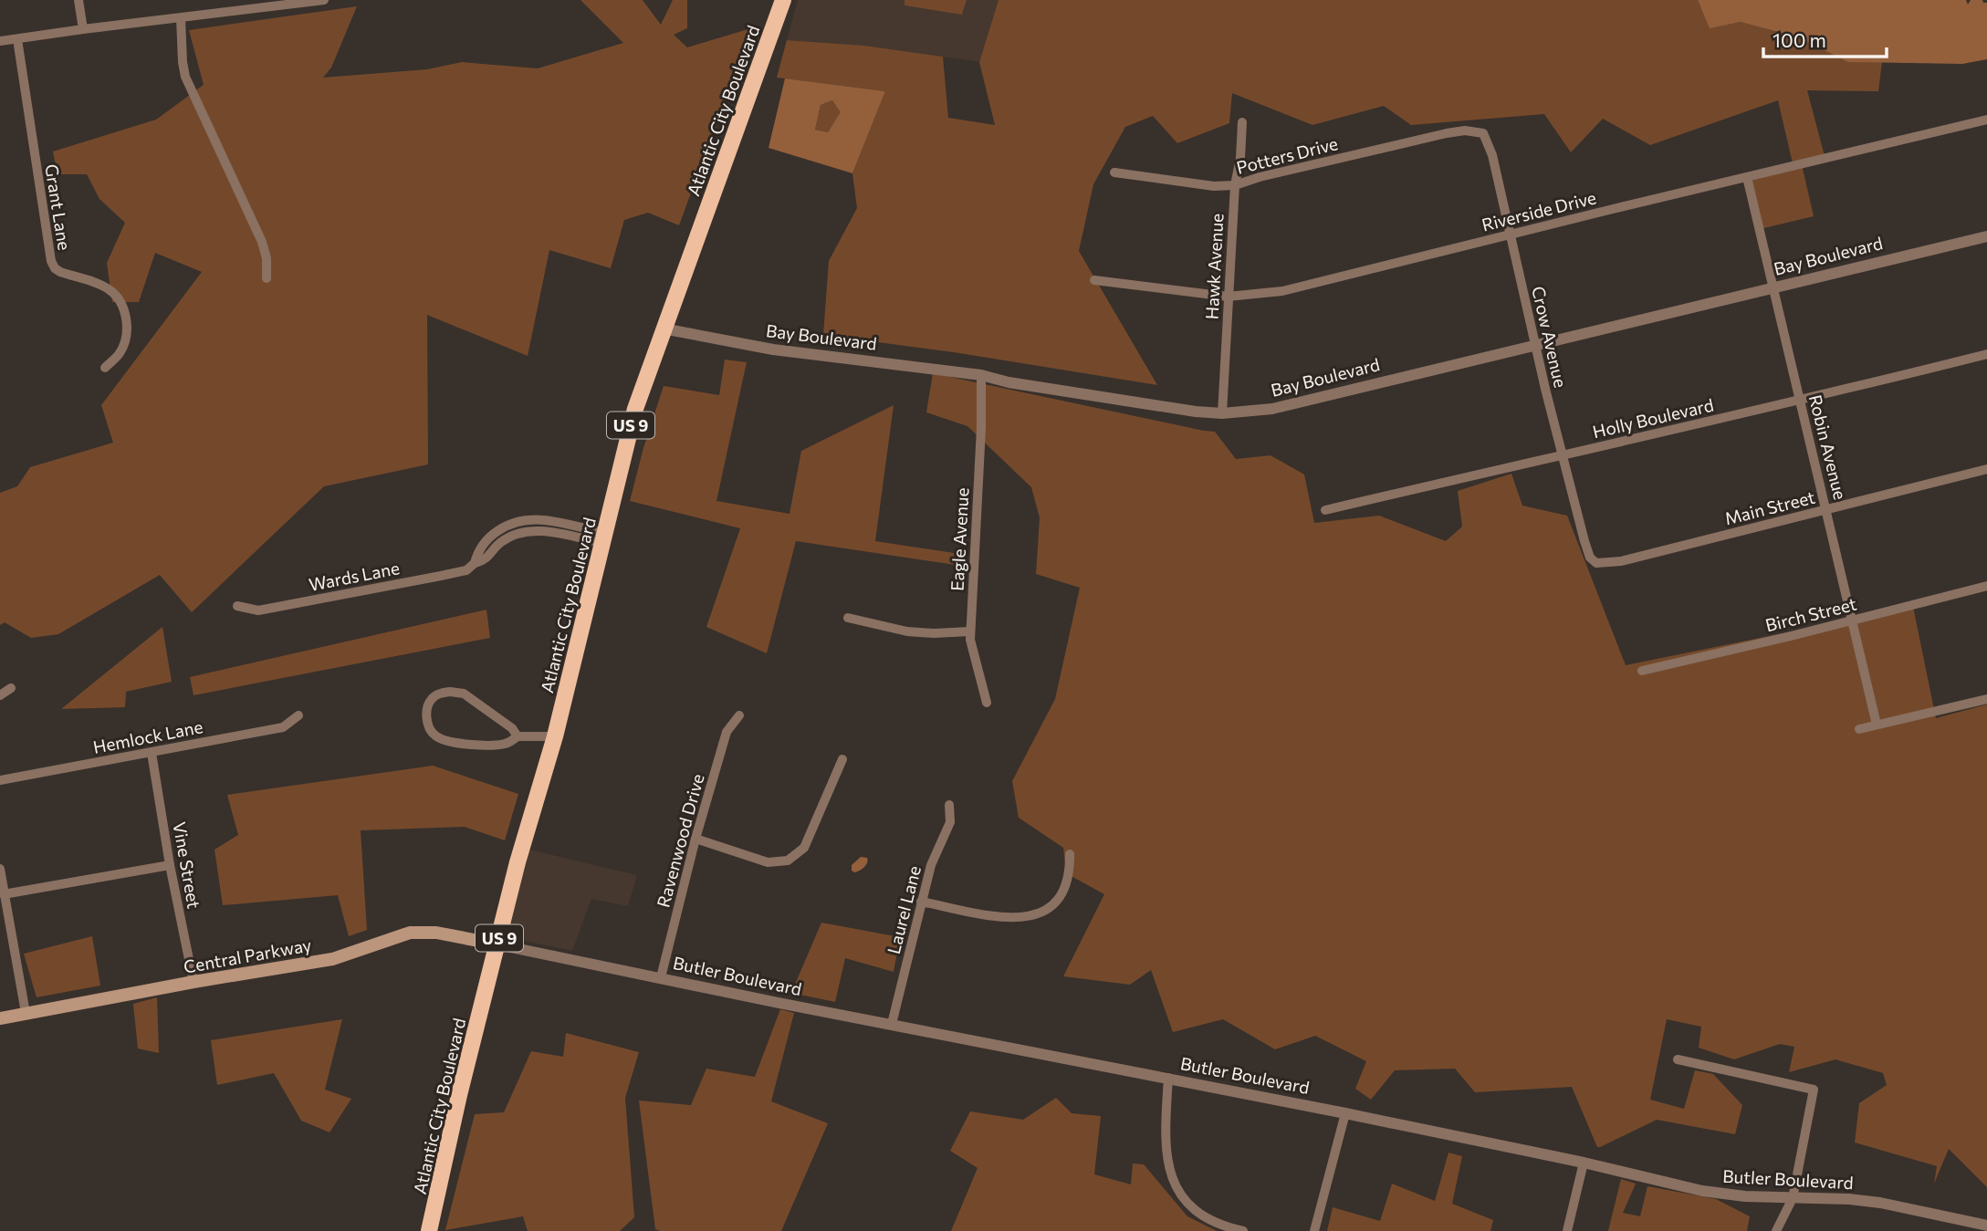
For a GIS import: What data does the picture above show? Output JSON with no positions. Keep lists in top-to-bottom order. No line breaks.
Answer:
{"streets":{"highway":["Atlantic City Boulevard","US 9"],"main road":["Central Parkway"],"street":["Potters Drive","Grant Lane","Riverside Drive","Bay Boulevard","Hawk Avenue","Crow Avenue","Holly Boulevard","Robin Avenue","Main Street","Eagle Avenue","Wards Lane","Birch Street","Hemlock Lane","Ravenwood Drive","Vine Street","Laurel Lane","Butler Boulevard"]},"crossings":[["Atlantic City Boulevard","Bay Boulevard"],["Atlantic City Boulevard","Wards Lane"],["Atlantic City Boulevard","Central Parkway"],["Atlantic City Boulevard","Butler Boulevard"],["Potters Drive","Hawk Avenue"],["Potters Drive","Crow Avenue"],["Riverside Drive","Hawk Avenue"],["Riverside Drive","Crow Avenue"],["Riverside Drive","Robin Avenue"],["Bay Boulevard","Hawk Avenue"],["Bay Boulevard","Crow Avenue"],["Bay Boulevard","Robin Avenue"],["Bay Boulevard","Eagle Avenue"],["Crow Avenue","Holly Boulevard"],["Crow Avenue","Main Street"],["Holly Boulevard","Robin Avenue"],["Robin Avenue","Main Street"],["Robin Avenue","Birch Street"],["Hemlock Lane","Vine Street"],["Ravenwood Drive","Butler Boulevard"],["Vine Street","Central Parkway"],["Laurel Lane","Butler Boulevard"],["Central Parkway","Butler Boulevard"]],"scale_bar":"100 m"}
